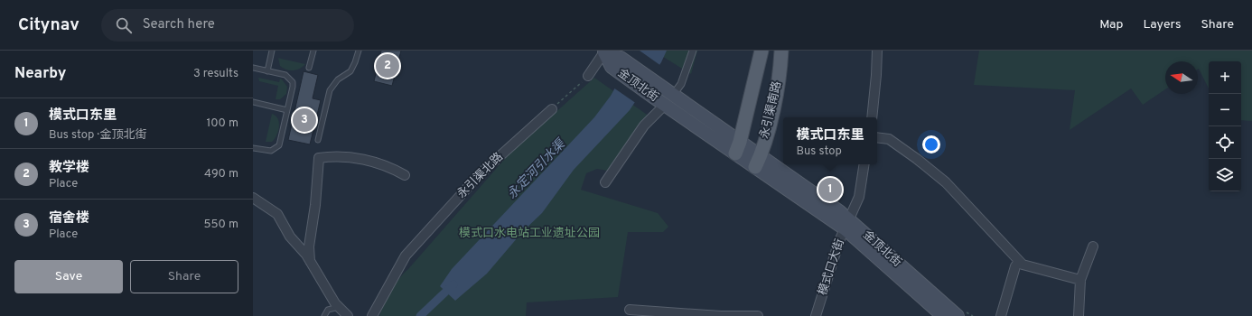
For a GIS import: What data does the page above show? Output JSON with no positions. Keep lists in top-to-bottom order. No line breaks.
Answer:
{"streets":{"main road":["金顶北街","永引渠南路"],"street":["永引渠北路","模式口大街"]},"crossings":[["金顶北街","永引渠南路"],["金顶北街","模式口大街"]],"water":["永定河引水渠"],"parks":["模式口水电站工业遗址公园"],"north":"left","page":{"header":"Citynav","search":"Search here","nav":["Map","Layers","Share"],"heading":["Nearby","3 results"],"pins":["2","3","1"],"map_buttons":["+","−"],"list":[{"mark":"1","name":"模式口东里","note":"Bus stop · 金顶北街","value":"100 m"},{"mark":"2","name":"教学楼","note":"Place","value":"490 m"},{"mark":"3","name":"宿舍楼","note":"Place","value":"550 m"}],"popup":["模式口东里","Bus stop"],"buttons":["Save","Share"]}}
